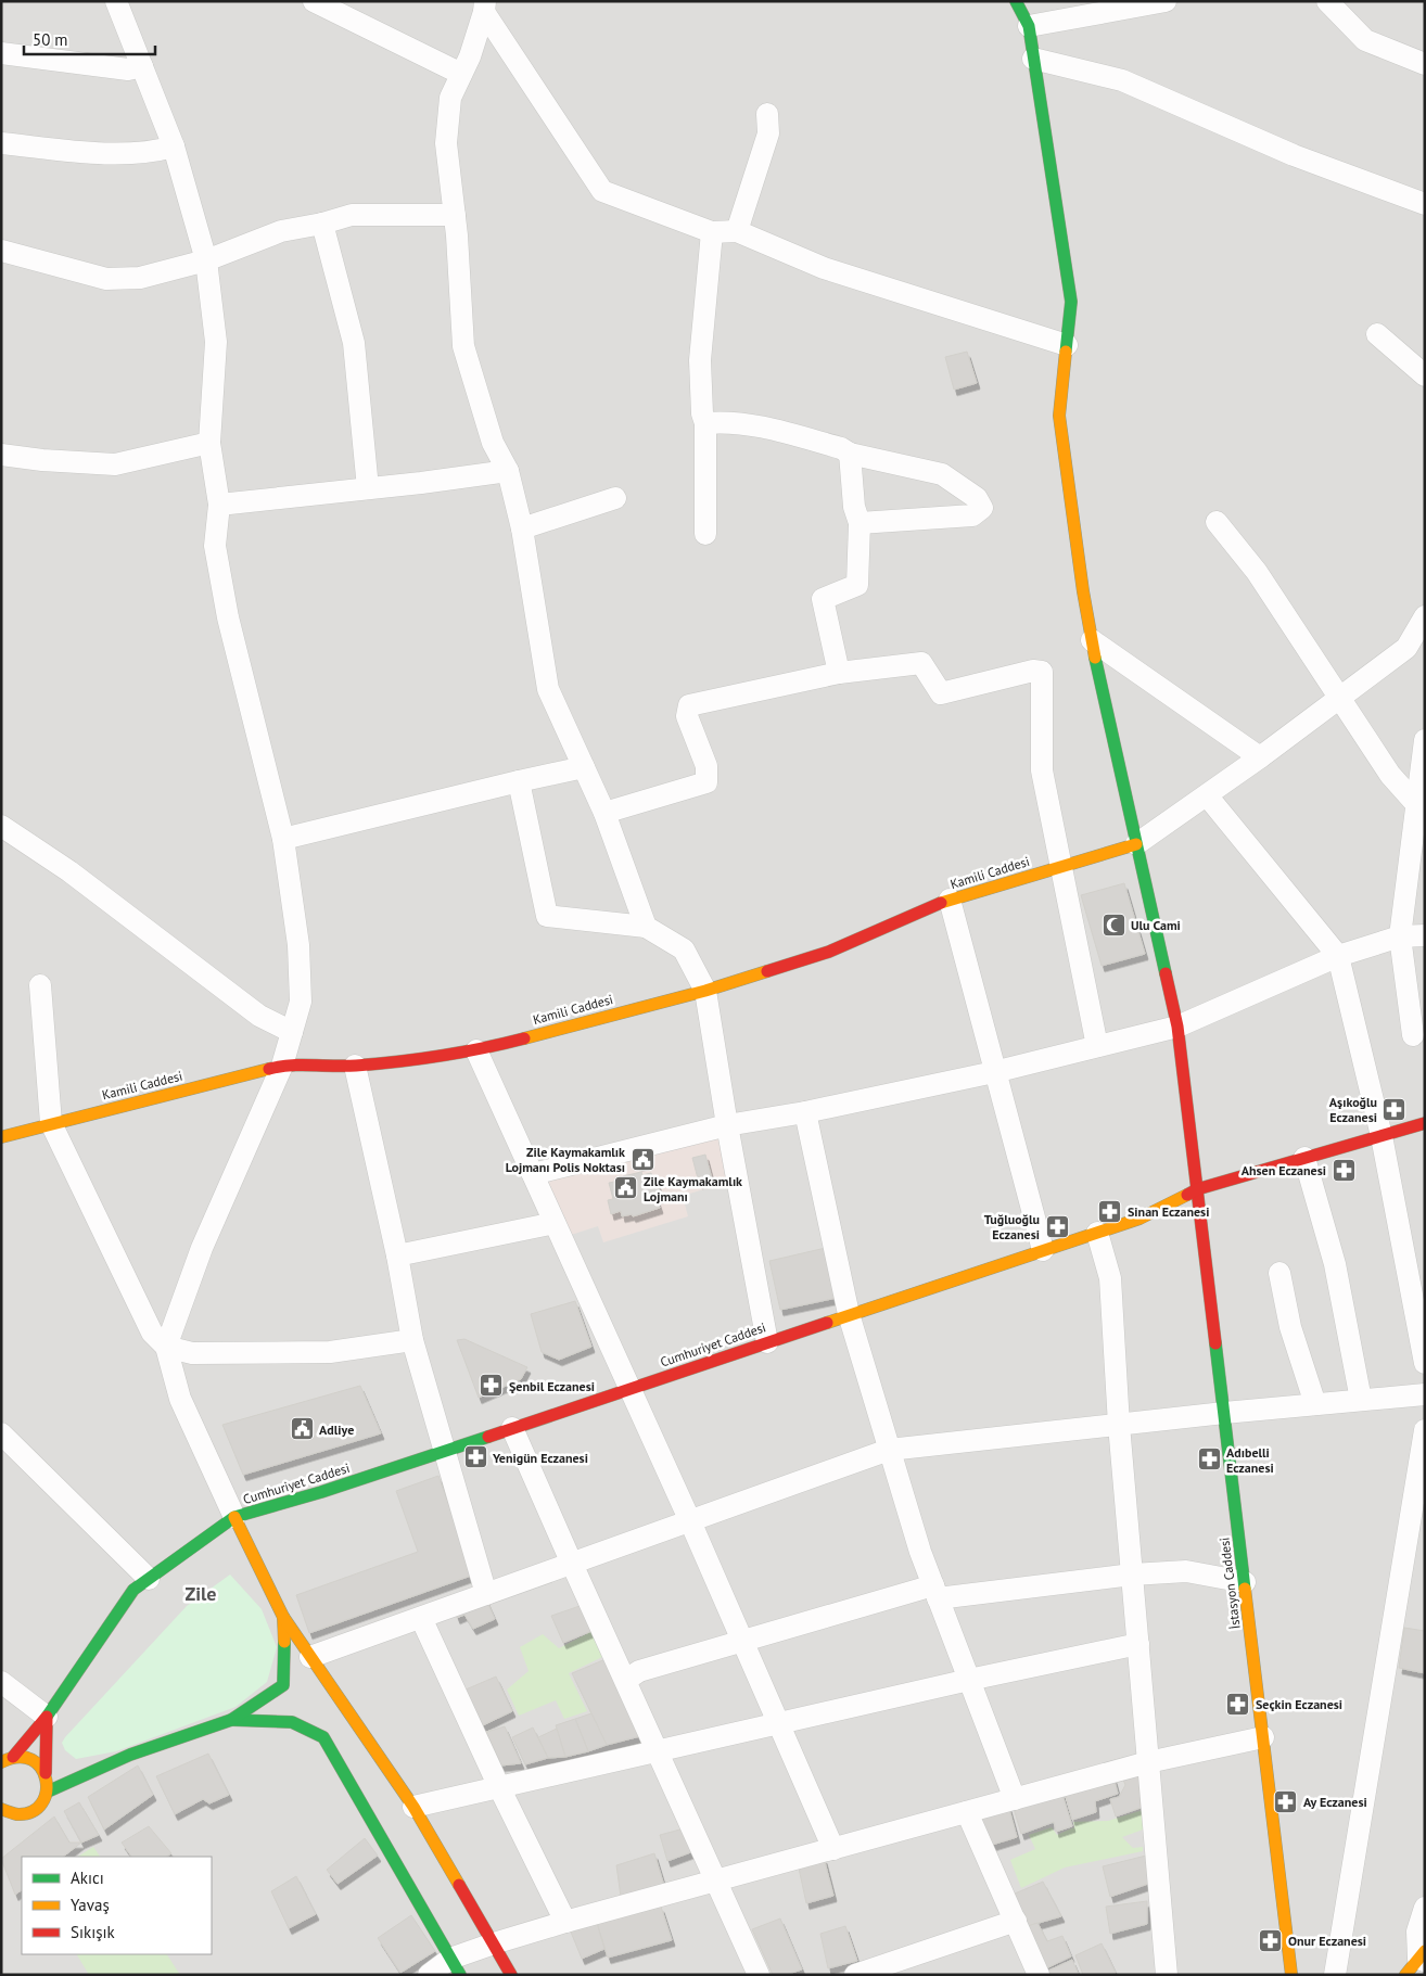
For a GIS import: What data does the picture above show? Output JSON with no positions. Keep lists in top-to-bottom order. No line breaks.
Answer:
{"streets":{"main road":["Kamili Caddesi","Cumhuriyet Caddesi","İstasyon Caddesi"]},"crossings":[["Kamili Caddesi","İstasyon Caddesi"],["Cumhuriyet Caddesi","İstasyon Caddesi"]],"districts":["Zile"],"places":{"mosque":["Ulu Cami"],"pharmacy":["Aşıkoğlu Eczanesi","Ahsen Eczanesi","Sinan Eczanesi","Tuğluoğlu Eczanesi","Şenbil Eczanesi","Yenigün Eczanesi","Adıbelli Eczanesi","Seçkin Eczanesi","Ay Eczanesi","Onur Eczanesi"],"public building":["Zile Kaymakamlık Lojmanı Polis Noktası","Zile Kaymakamlık Lojmanı","Adliye"]},"legend":["Akıcı","Yavaş","Sıkışık"],"scale_bar":"50 m"}
